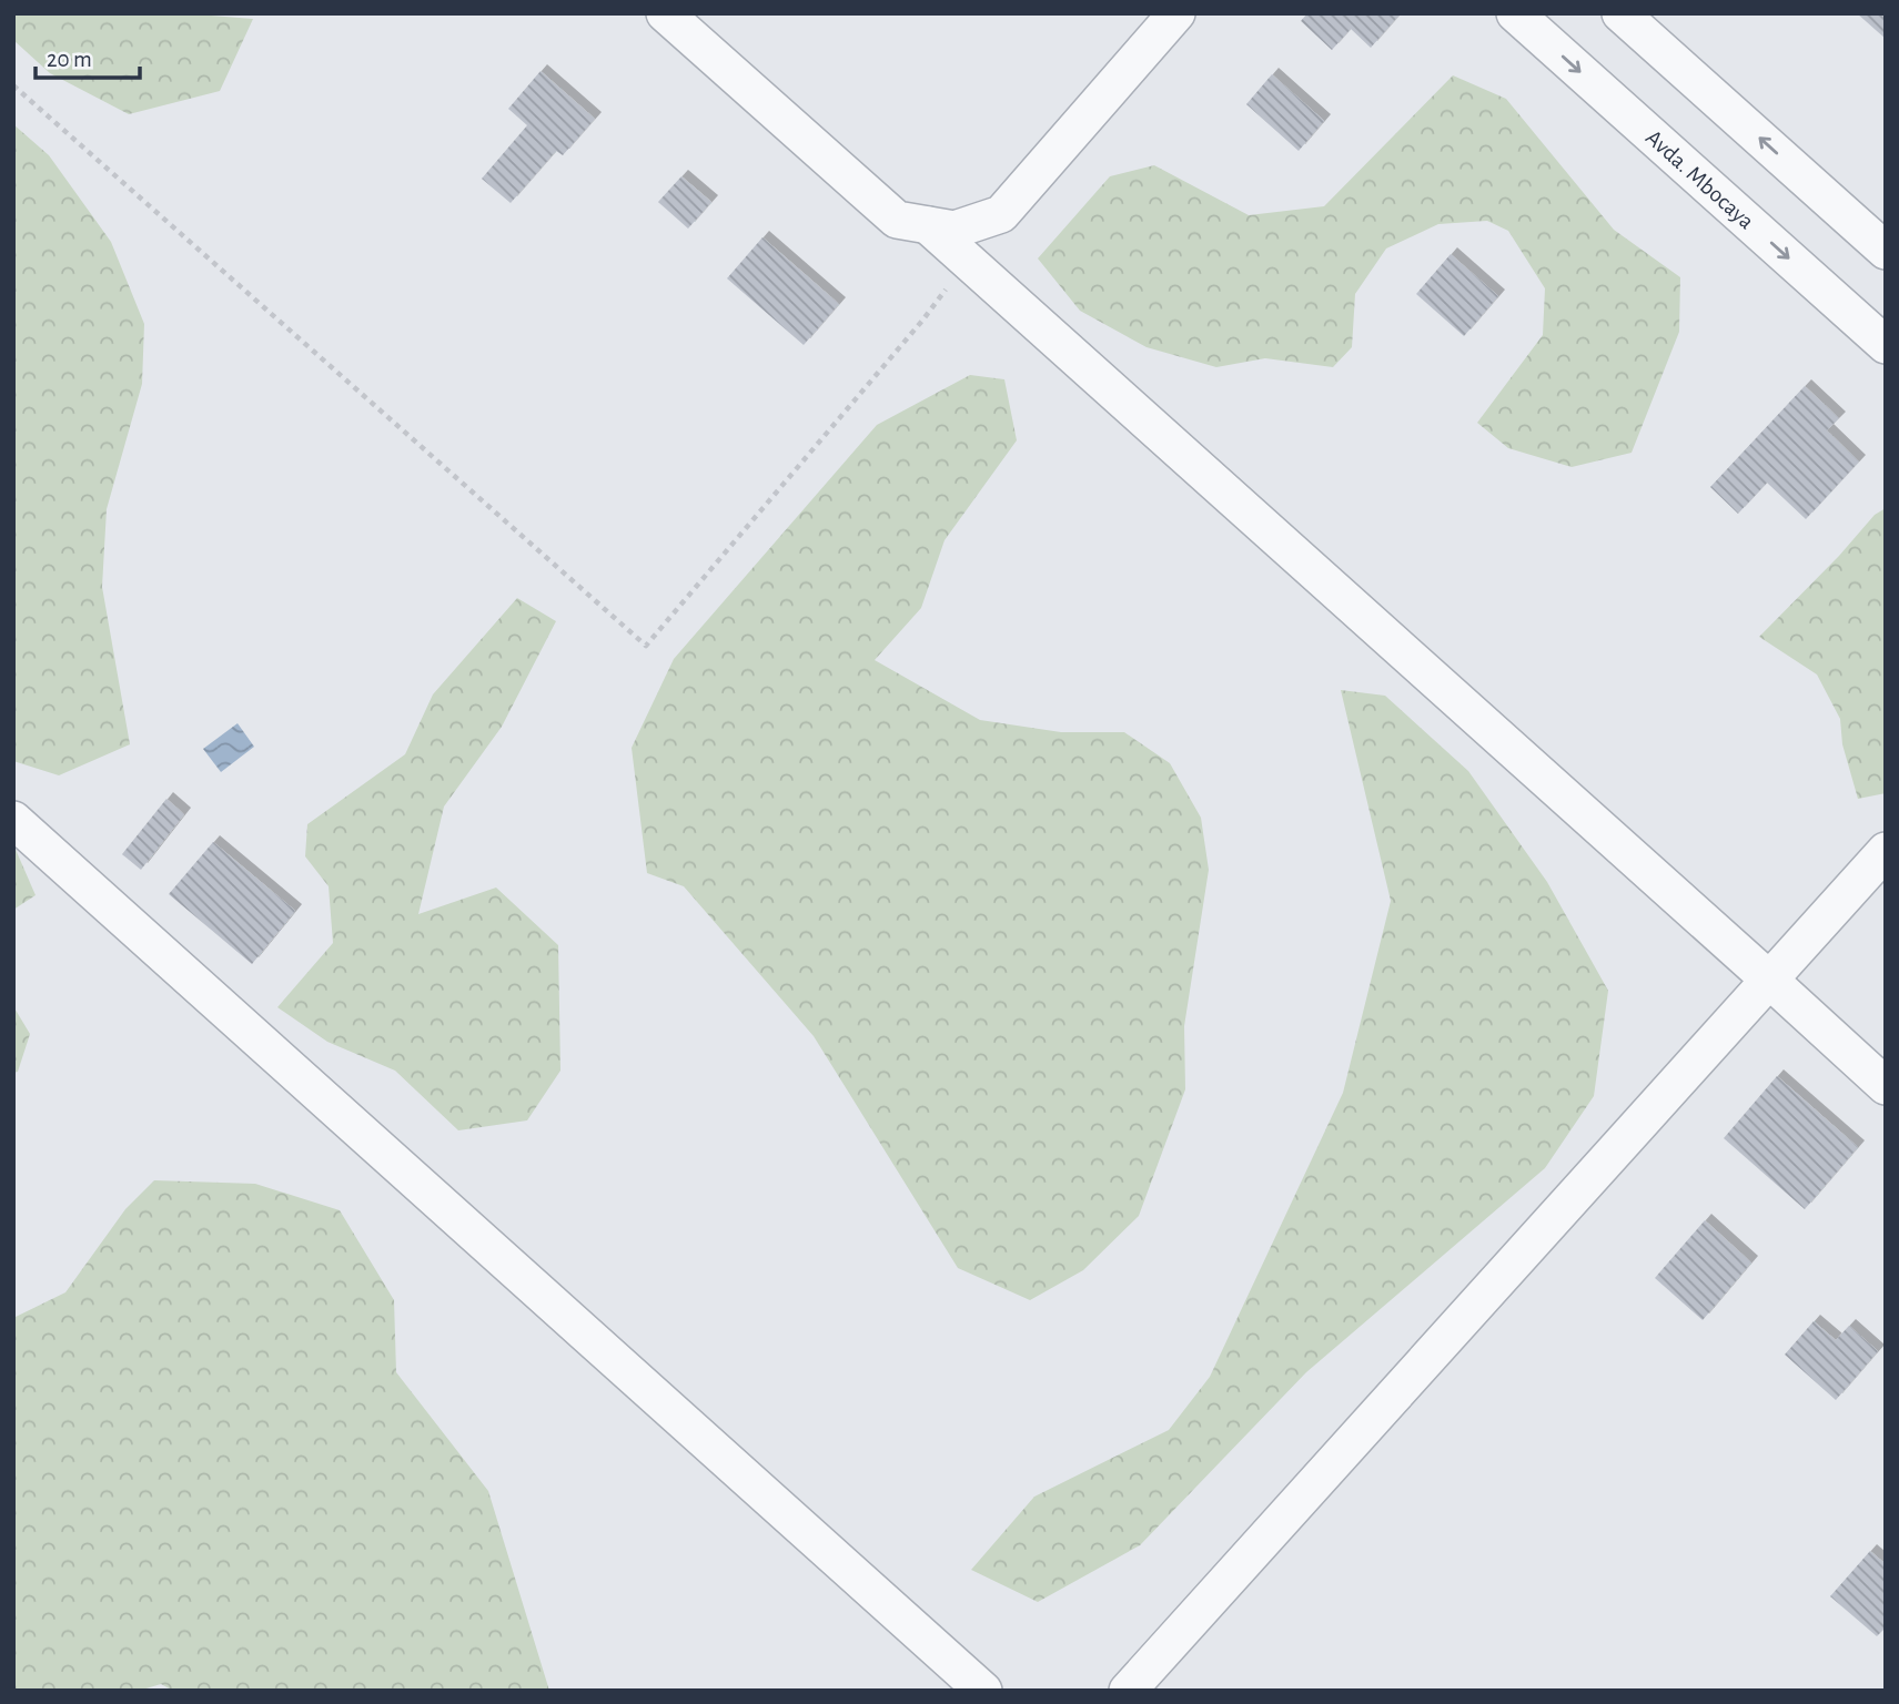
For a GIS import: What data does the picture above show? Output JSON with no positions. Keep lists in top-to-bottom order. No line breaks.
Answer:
{"streets":{"street":["Avda. Mbocaya"]},"scale_bar":"20 m"}
